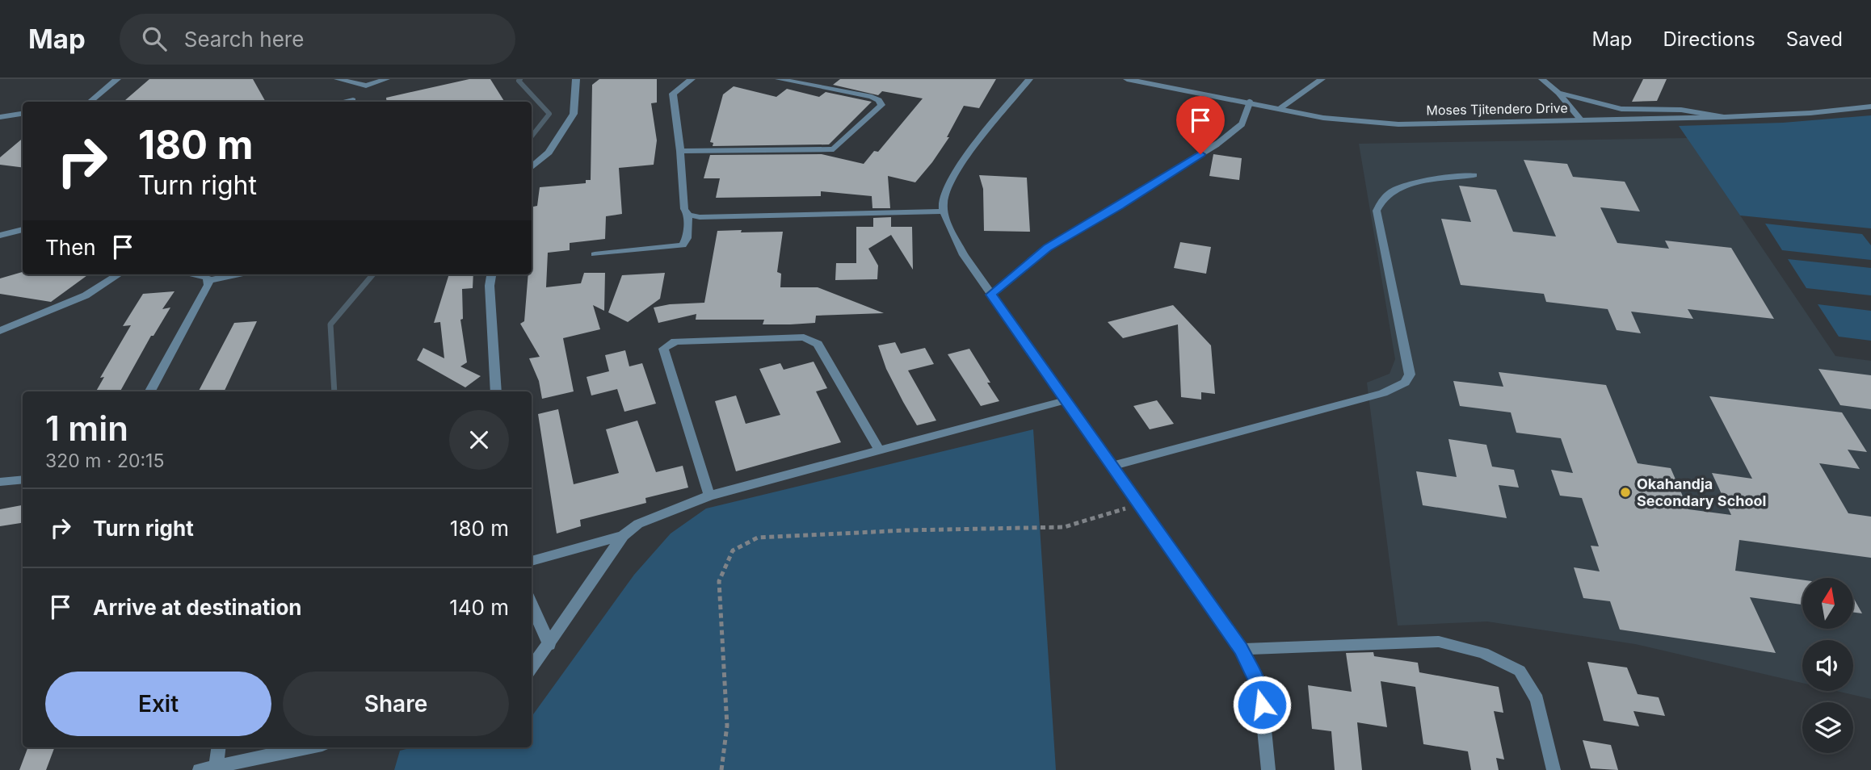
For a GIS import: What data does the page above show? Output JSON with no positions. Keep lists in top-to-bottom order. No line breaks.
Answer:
{"streets":{"street":["Moses Tjitendero Drive"]},"places":["Okahandja Secondary School"],"north":"top","page":{"header":"Map","search":"Search here","nav":["Map","Directions","Saved"],"turn":["180 m","Turn right"],"then":"Then","heading":["1 min","320 m · 20:15"],"list":[{"name":"Turn right","value":"180 m"},{"name":"Arrive at destination","value":"140 m"}],"buttons":["Exit","Share"]}}
